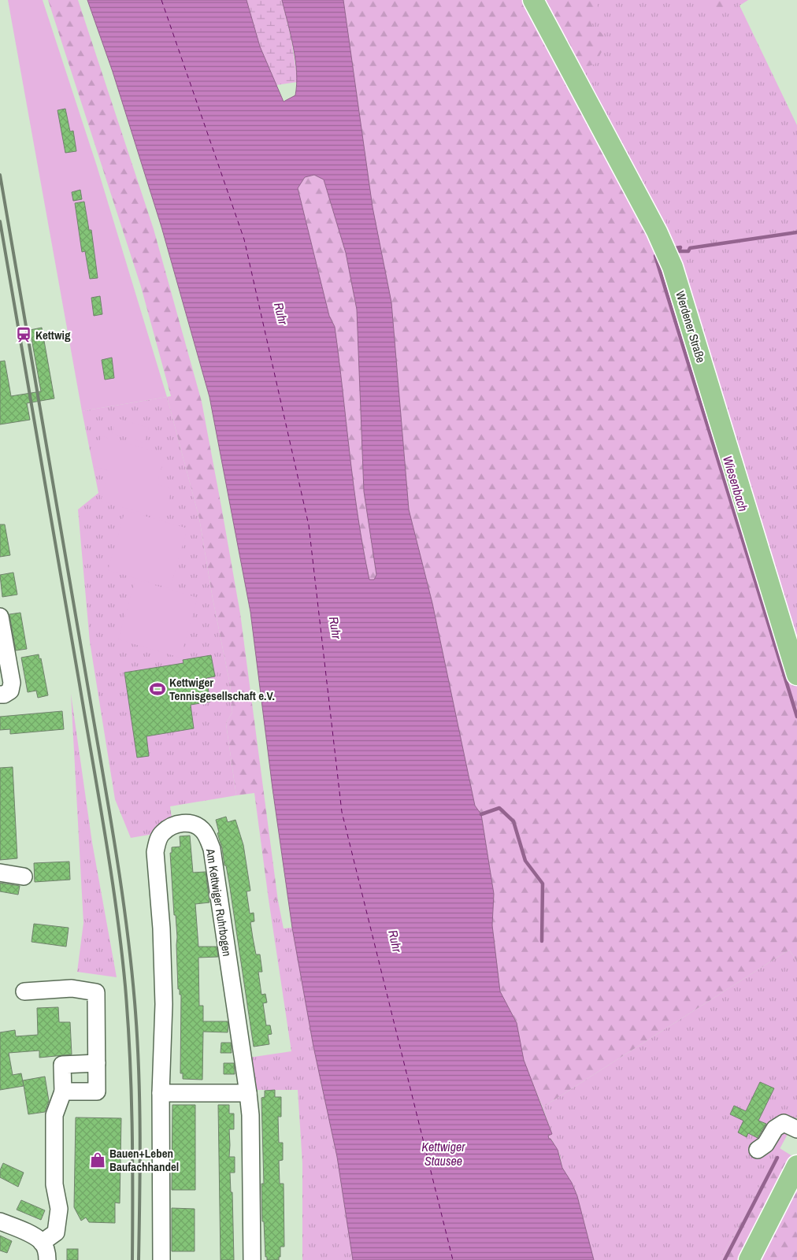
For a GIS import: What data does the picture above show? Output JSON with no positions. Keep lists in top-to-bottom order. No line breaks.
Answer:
{"streets":{"main road":["Werdener Straße"],"street":["Am Kettwiger Ruhrbogen"]},"water":["Ruhr","Wiesenbach","Kettwiger Stausee"],"places":{"station":["Kettwig"],"sports":["Kettwiger Tennisgesellschaft e.V."],"shop":["Bauen+Leben Baufachhandel"]}}
